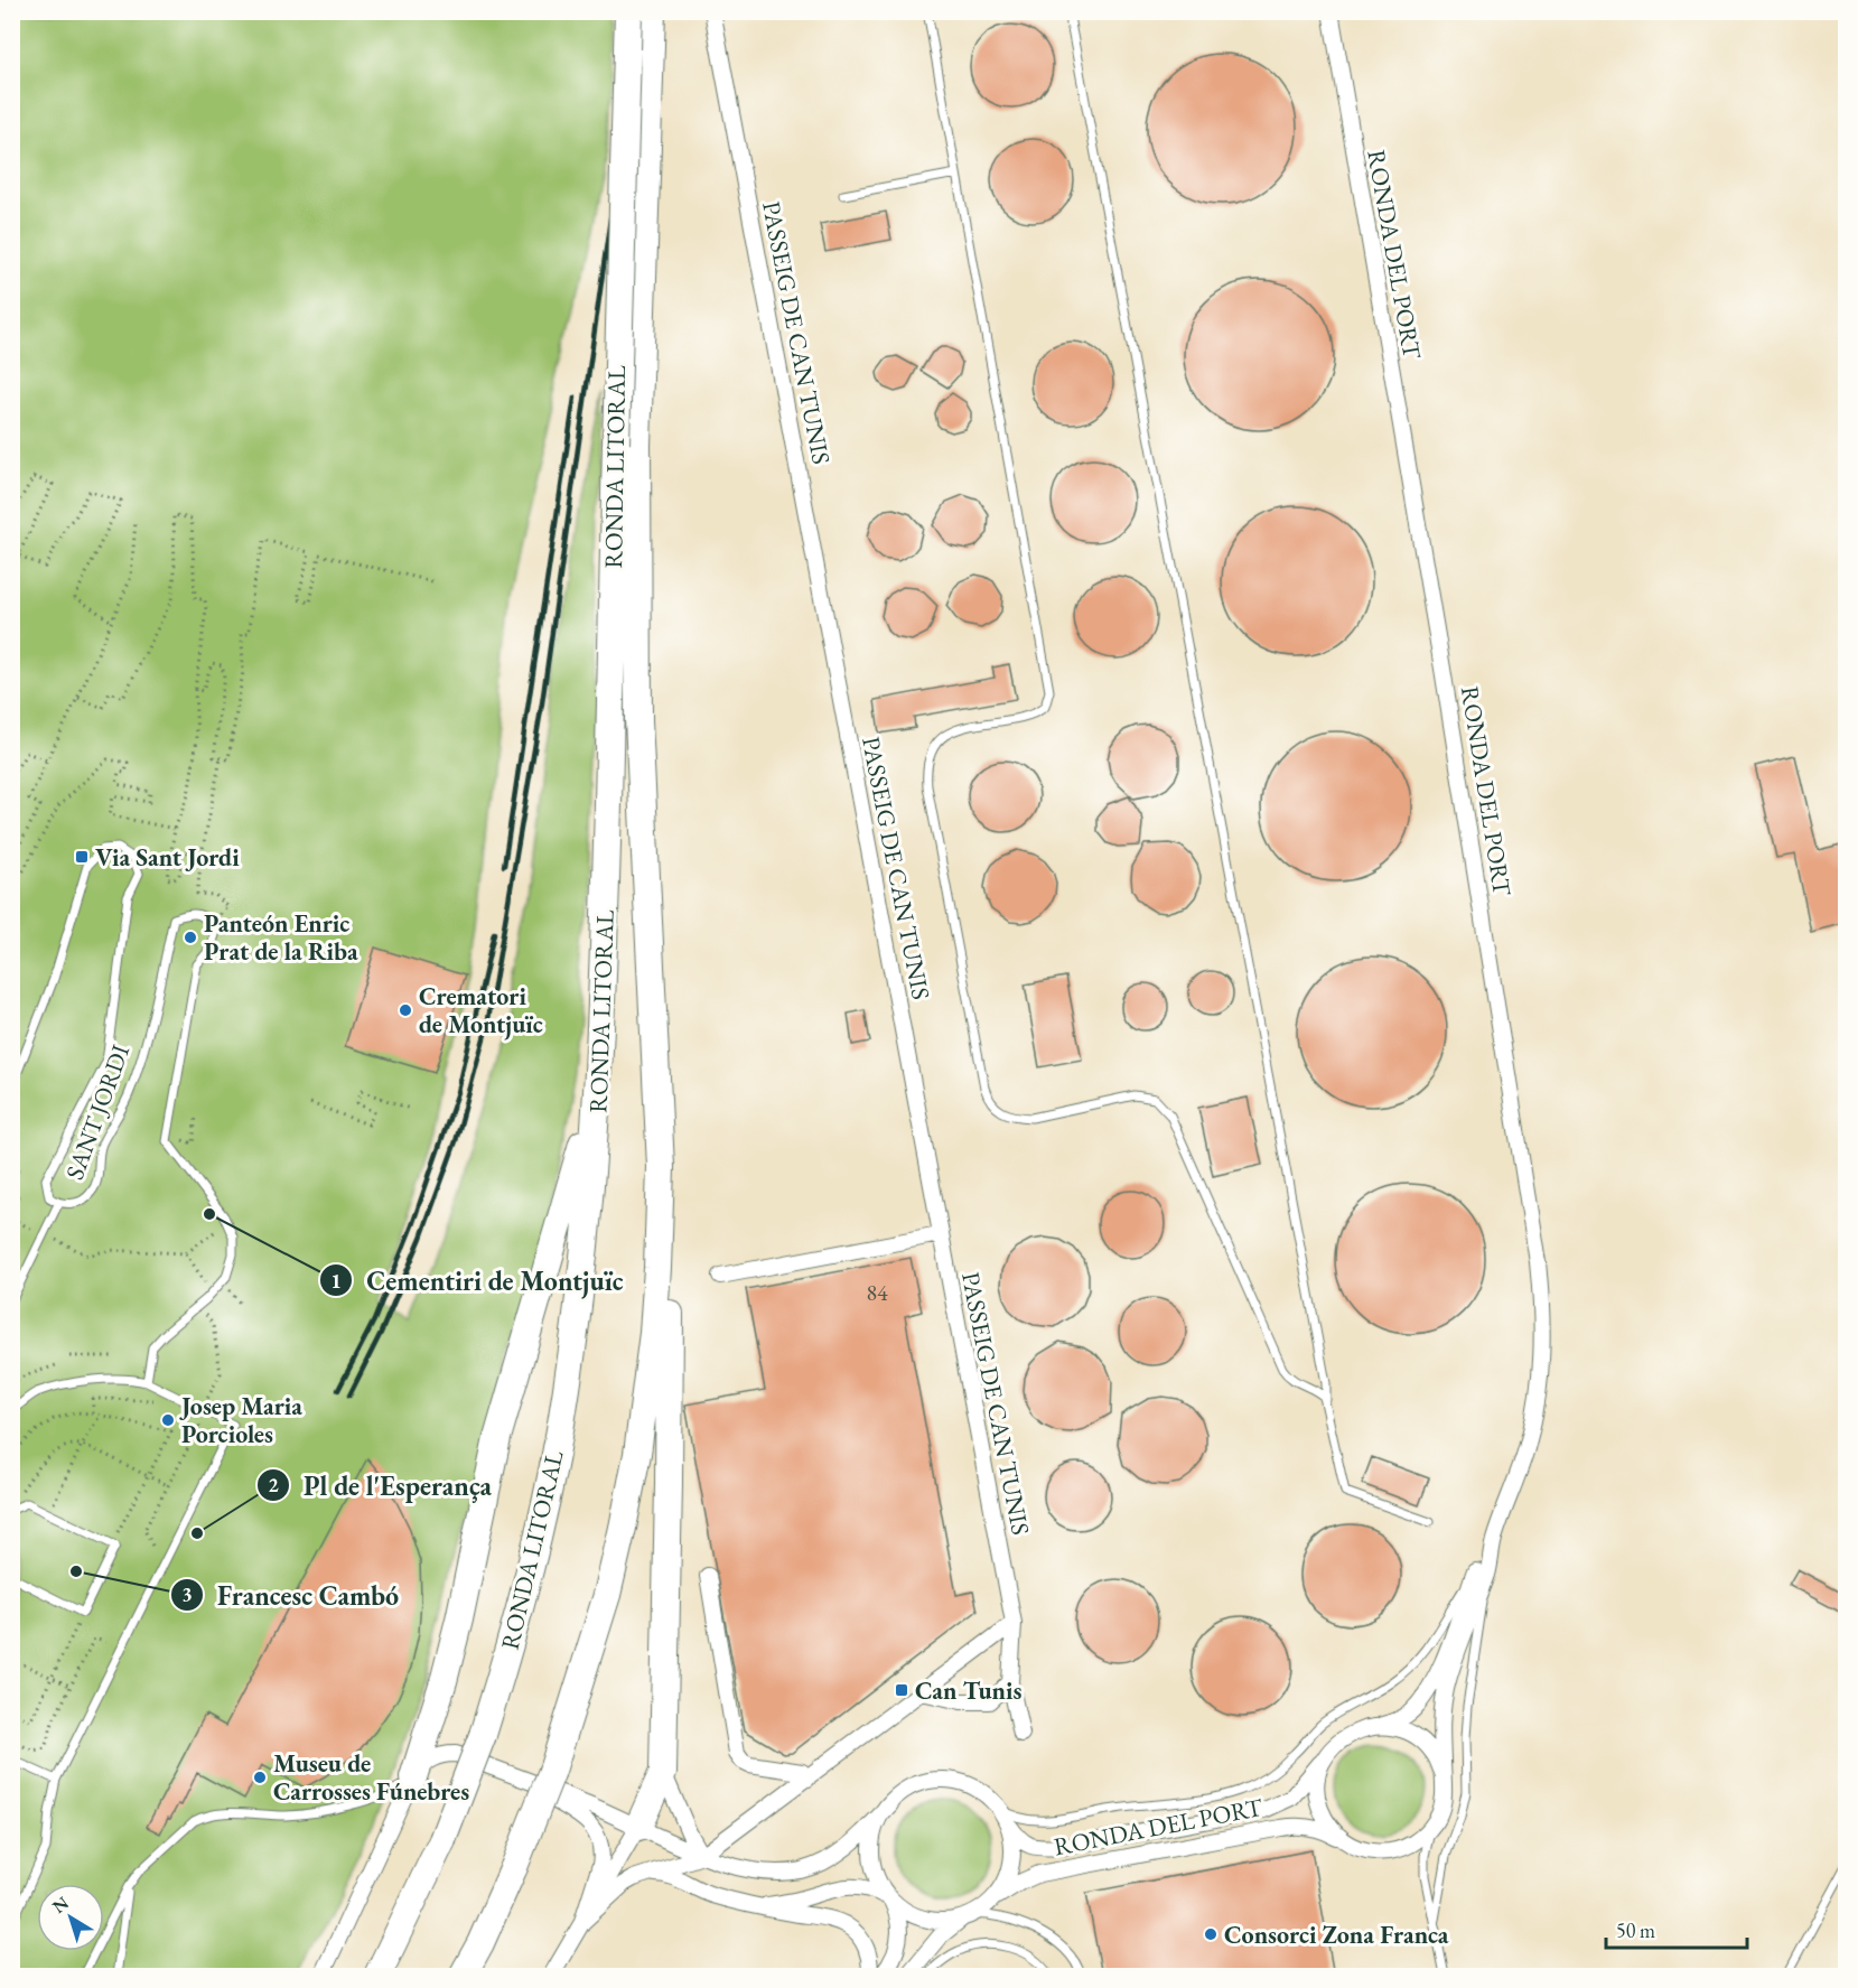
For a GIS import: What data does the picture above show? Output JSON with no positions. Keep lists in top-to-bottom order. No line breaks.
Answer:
{"streets":{"highway":["RONDA LITORAL"],"street":["RONDA DEL PORT","PASSEIG DE CAN TUNIS"],"lane":["SANT JORDI"]},"places":{"transit":["Via Sant Jordi","Can Tunis"],"other":["Panteón Enric Prat de la Riba","Crematori de Montjuïc","Cementiri de Montjuïc","Josep Maria Porcioles","Pl de l'Esperança","Francesc Cambó","Museu de Carrosses Fúnebres","Consorci Zona Franca"]},"house_numbers":["84"],"scale_bar":"50 m","north":"top left"}
